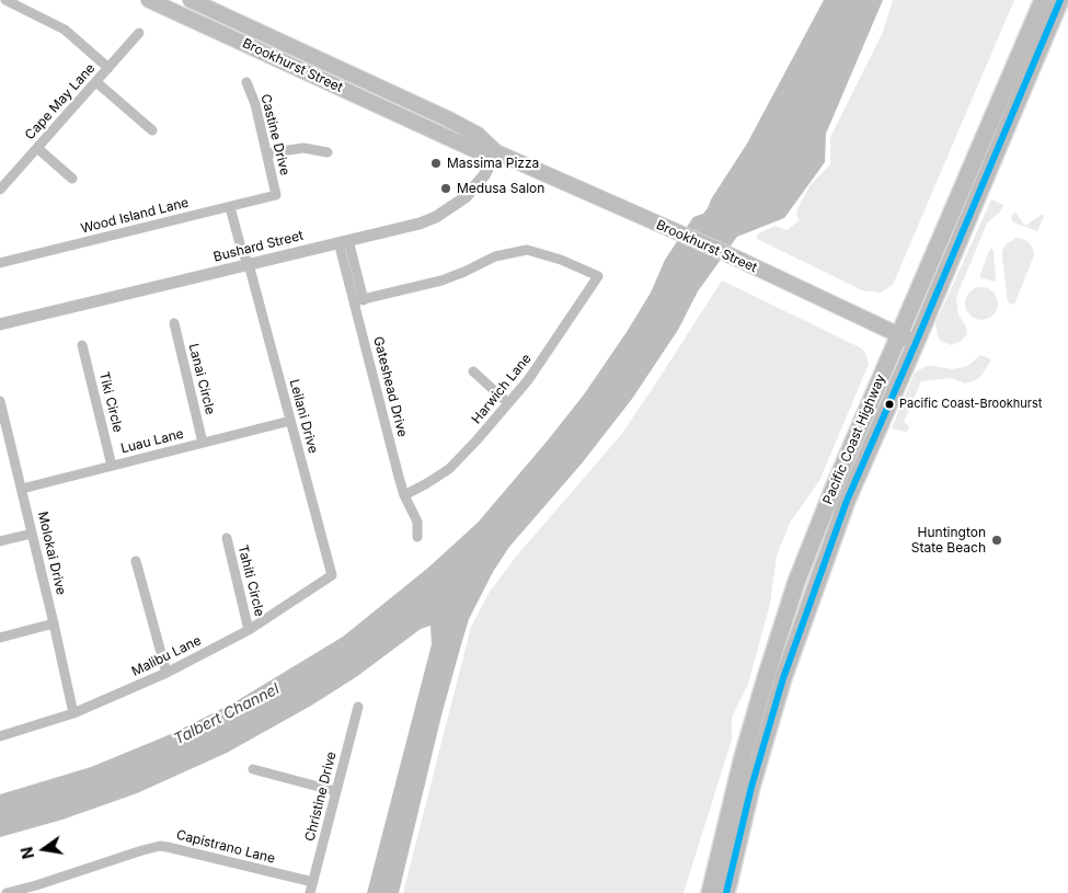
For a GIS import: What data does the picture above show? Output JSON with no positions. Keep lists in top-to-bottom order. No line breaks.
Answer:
{"streets":{"highway":["Pacific Coast Highway"],"main road":["Brookhurst Street"],"street":["Cape May Lane","Castine Drive","Wood Island Lane","Bushard Street","Lanai Circle","Gateshead Drive","Harwich Lane","Tiki Circle","Leilani Drive","Luau Lane","Molokai Drive","Tahiti Circle","Malibu Lane","Christine Drive","Capistrano Lane"]},"crossings":[["Brookhurst Street","Bushard Street"],["Brookhurst Street","Pacific Coast Highway"],["Castine Drive","Wood Island Lane"],["Wood Island Lane","Leilani Drive"],["Bushard Street","Gateshead Drive"],["Bushard Street","Leilani Drive"],["Lanai Circle","Luau Lane"],["Gateshead Drive","Harwich Lane"],["Tiki Circle","Luau Lane"],["Leilani Drive","Luau Lane"],["Leilani Drive","Malibu Lane"],["Luau Lane","Molokai Drive"],["Molokai Drive","Malibu Lane"],["Tahiti Circle","Malibu Lane"],["Christine Drive","Capistrano Lane"]],"water":["Talbert Channel"],"places":["Massima Pizza","Medusa Salon","Pacific Coast-Brookhurst","Huntington State Beach"],"north":"left"}
